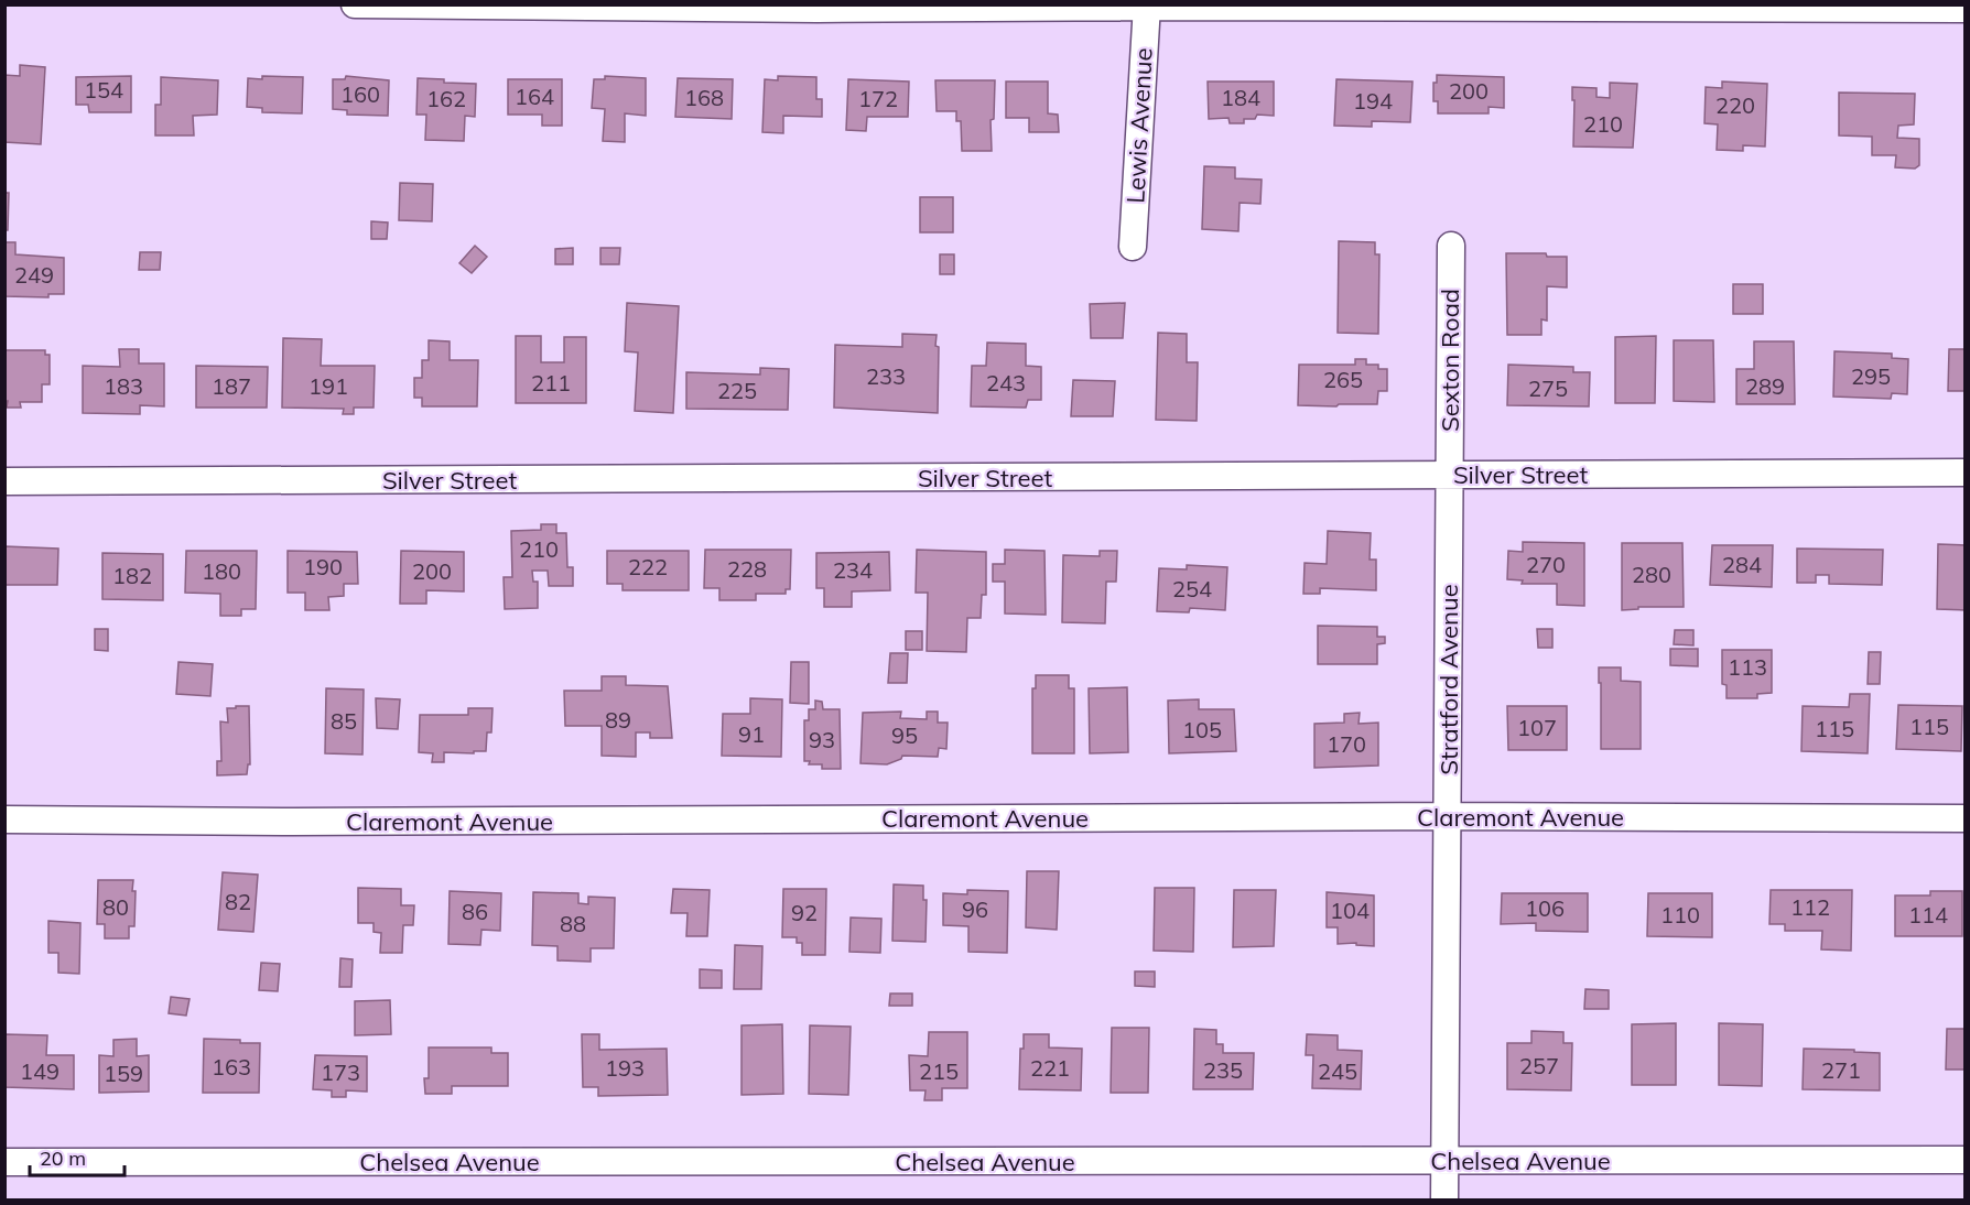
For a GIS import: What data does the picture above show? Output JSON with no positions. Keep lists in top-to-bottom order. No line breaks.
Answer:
{"streets":{"street":["Lewis Avenue","Sexton Road","Silver Street","Stratford Avenue","Claremont Avenue","Chelsea Avenue"]},"crossings":[["Sexton Road","Silver Street"],["Sexton Road","Stratford Avenue"],["Silver Street","Stratford Avenue"],["Stratford Avenue","Claremont Avenue"],["Stratford Avenue","Chelsea Avenue"]],"house_numbers":["154","200","160","164","168","184","162","172","194","220","210","249","233","295","265","211","243","183","187","191","289","275","225","210","270","284","190","222","228","234","180","200","280","182","254","113","89","85","115","107","115","105","91","95","93","170","82","80","112","106","96","104","86","92","110","114","88","257","163","193","221","235","271","149","215","245","173","159"],"scale_bar":"20 m"}
